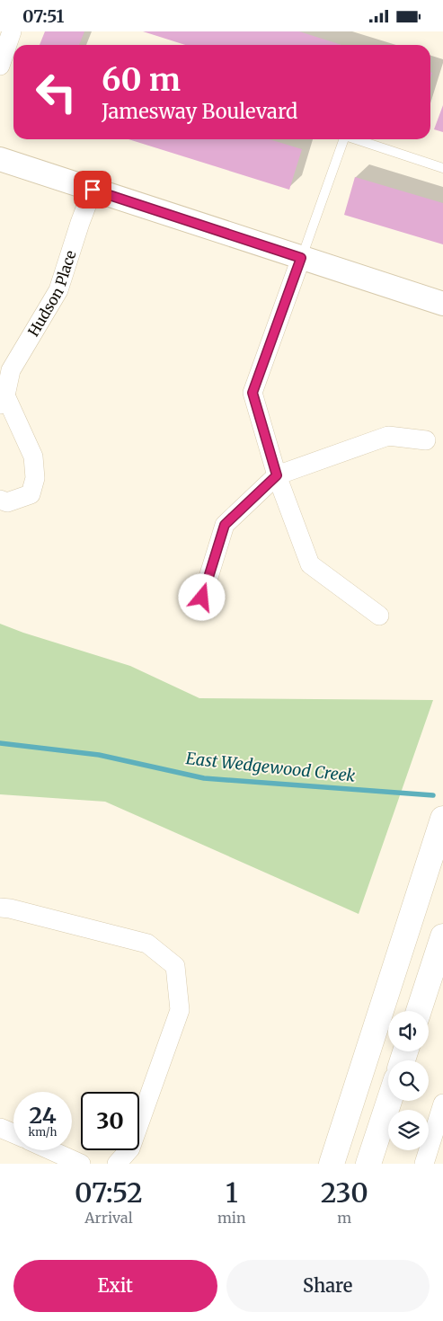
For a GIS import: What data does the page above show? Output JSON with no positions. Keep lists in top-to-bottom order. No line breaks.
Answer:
{"streets":{"street":["Hudson Place"]},"water":["East Wedgewood Creek"],"page":{"status":"07:51","turn":["60 m","Jamesway Boulevard"],"speed":"24 km/h","limit":"30","eta":["07:52","Arrival","1","min","230","m"],"buttons":["Exit","Share"]}}
